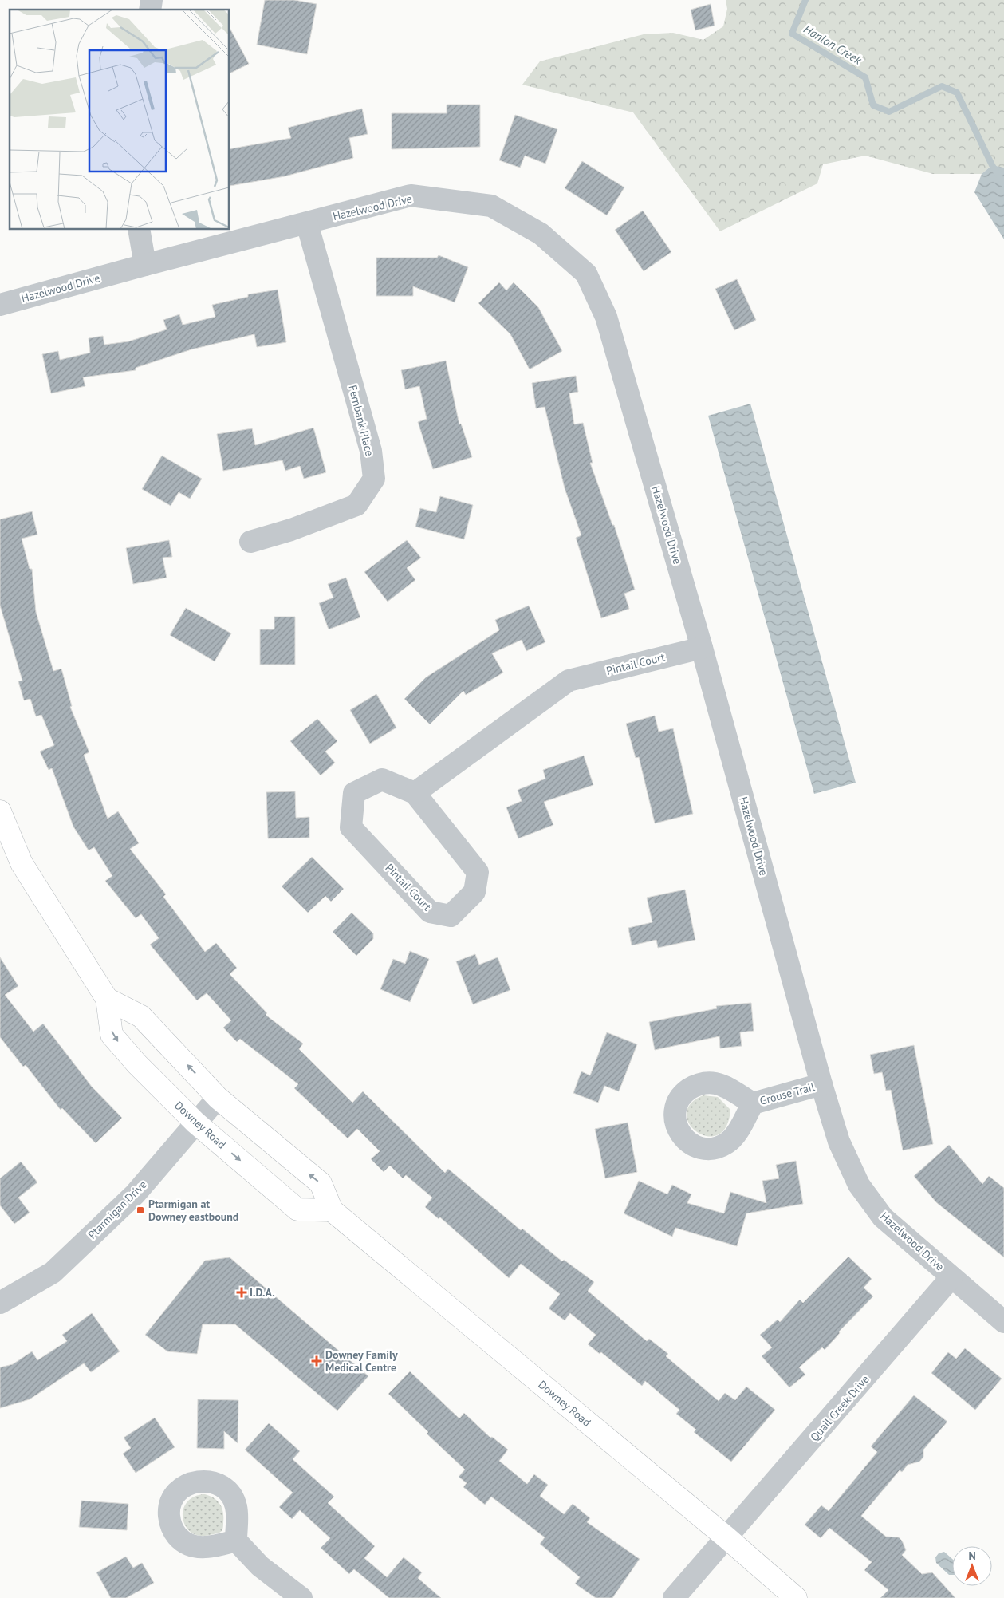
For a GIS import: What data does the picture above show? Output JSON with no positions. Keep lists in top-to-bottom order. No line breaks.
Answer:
{"streets":{"main road":["Downey Road"],"street":["Hazelwood Drive","Fernbank Place","Pintail Court","Grouse Trail","Ptarmigan Drive","Quail Creek Drive"]},"crossings":[["Hazelwood Drive","Fernbank Place"],["Hazelwood Drive","Pintail Court"],["Hazelwood Drive","Grouse Trail"],["Hazelwood Drive","Quail Creek Drive"],["Downey Road","Ptarmigan Drive"],["Downey Road","Quail Creek Drive"]],"water":["Hanlon Creek"],"places":{"transit":["Ptarmigan at Downey eastbound"],"health":["I.D.A.","Downey Family Medical Centre"]},"north":"top"}
